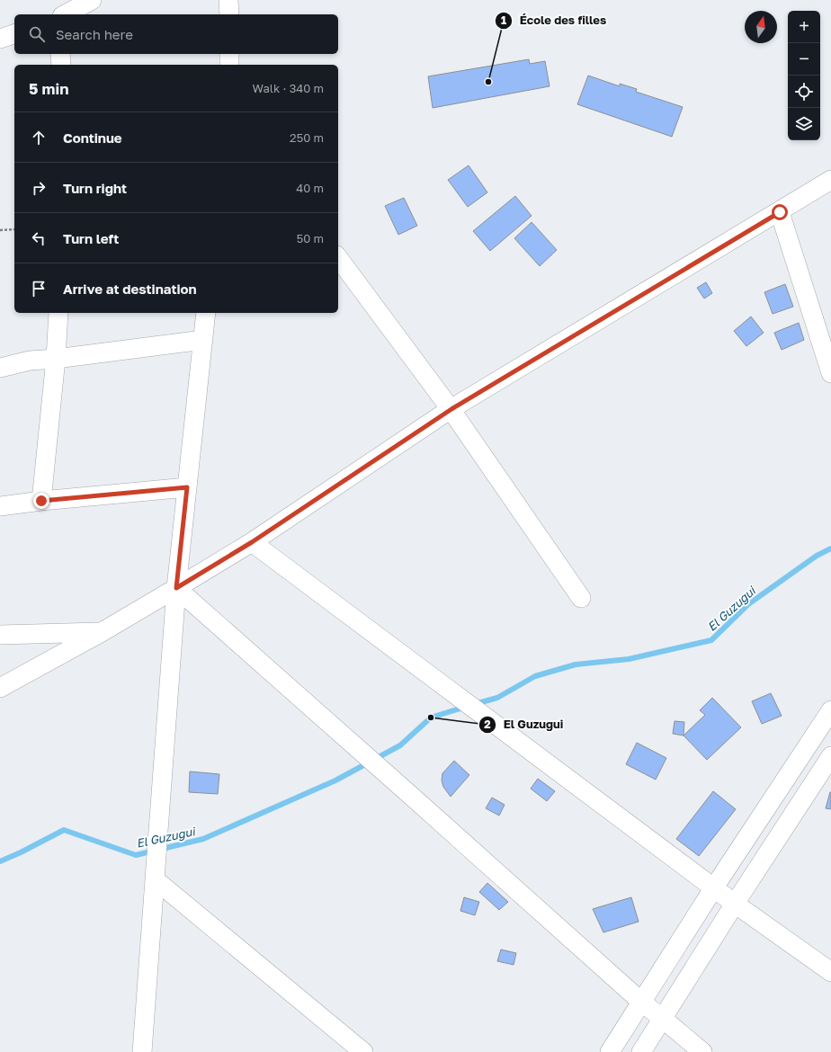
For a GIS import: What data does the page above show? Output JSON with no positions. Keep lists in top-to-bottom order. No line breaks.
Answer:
{"water":["El Guzugui"],"places":["École des filles","El Guzugui"],"north":"top","page":{"map_buttons":["+","−"],"search":"Search here","heading":["5 min","Walk · 340 m"],"list":[["Continue","250 m"],["Turn right","40 m"],["Turn left","50 m"],"Arrive at destination"]}}
